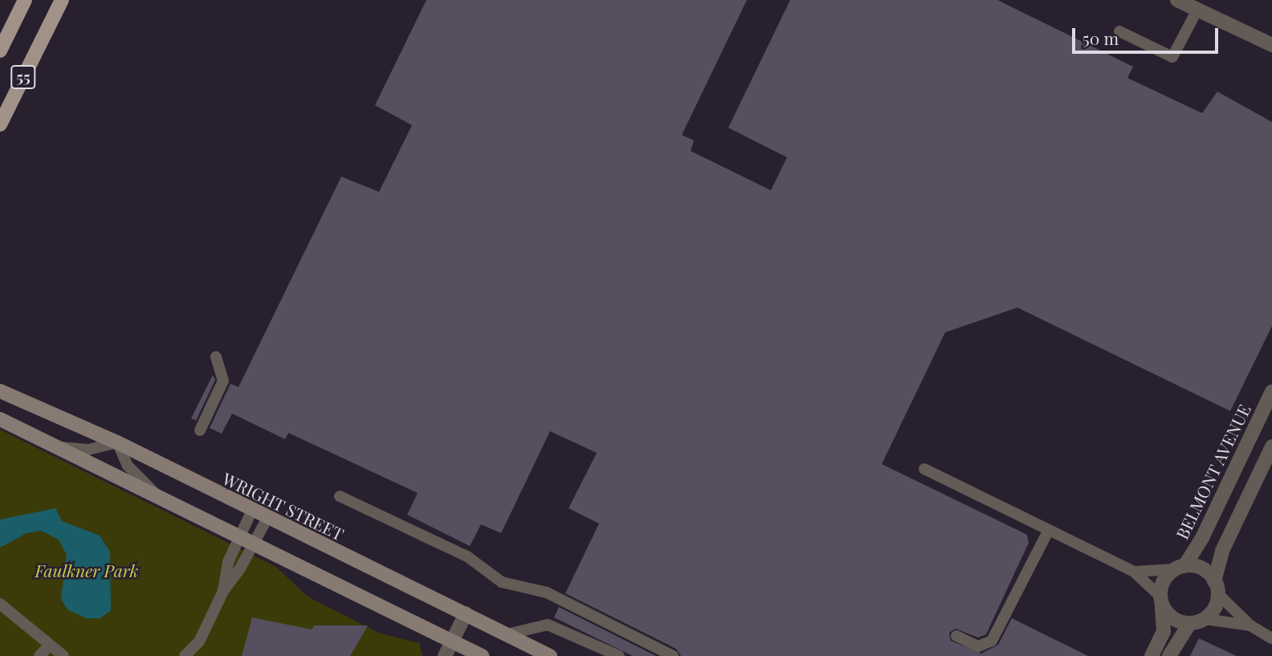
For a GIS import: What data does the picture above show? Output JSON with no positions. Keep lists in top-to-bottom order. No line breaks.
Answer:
{"streets":{"main road":["55"],"street":["BELMONT AVENUE","WRIGHT STREET"]},"parks":["Faulkner Park"],"scale_bar":"50 m"}
